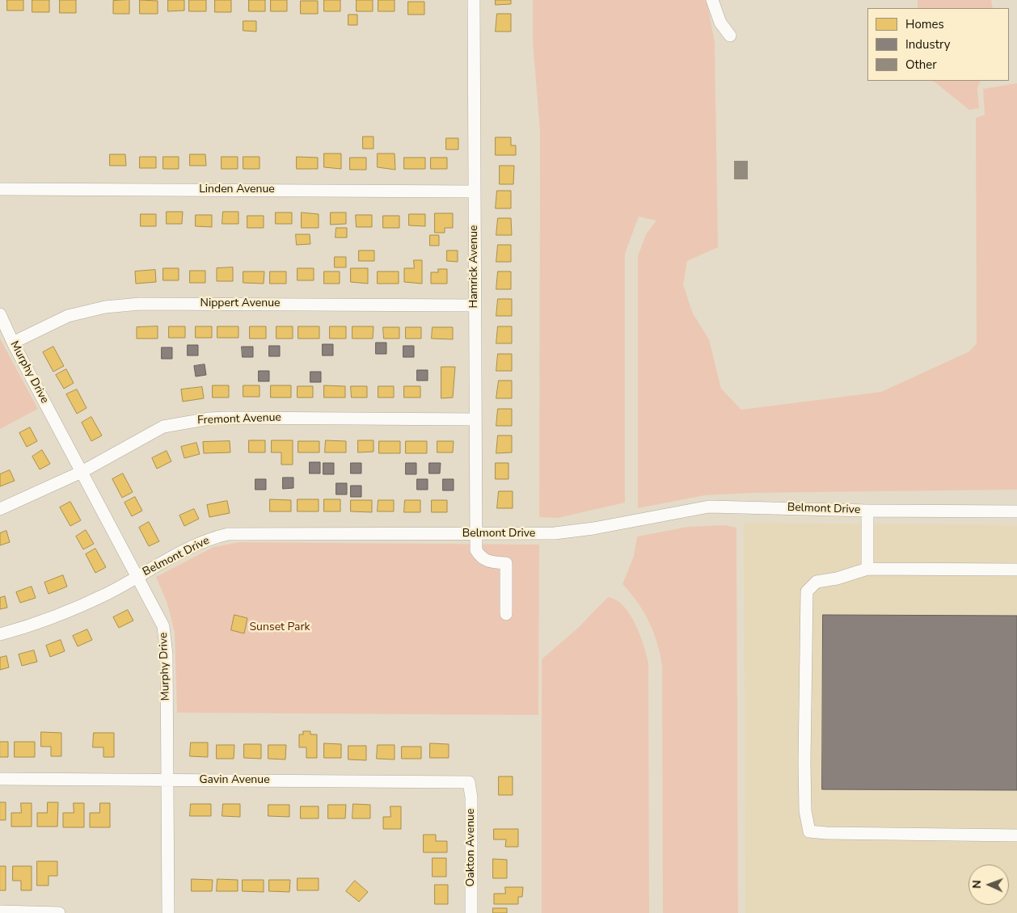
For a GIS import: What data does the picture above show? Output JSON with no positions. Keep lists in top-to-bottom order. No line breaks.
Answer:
{"streets":{"street":["Linden Avenue","Hamrick Avenue","Nippert Avenue","Murphy Drive","Fremont Avenue","Belmont Drive","Gavin Avenue","Oakton Avenue"]},"crossings":[["Linden Avenue","Hamrick Avenue"],["Hamrick Avenue","Nippert Avenue"],["Hamrick Avenue","Fremont Avenue"],["Hamrick Avenue","Belmont Drive"],["Nippert Avenue","Murphy Drive"],["Murphy Drive","Fremont Avenue"],["Murphy Drive","Belmont Drive"],["Murphy Drive","Gavin Avenue"],["Gavin Avenue","Oakton Avenue"]],"parks":["Sunset Park"],"legend":["Homes","Industry","Other"],"north":"left"}
